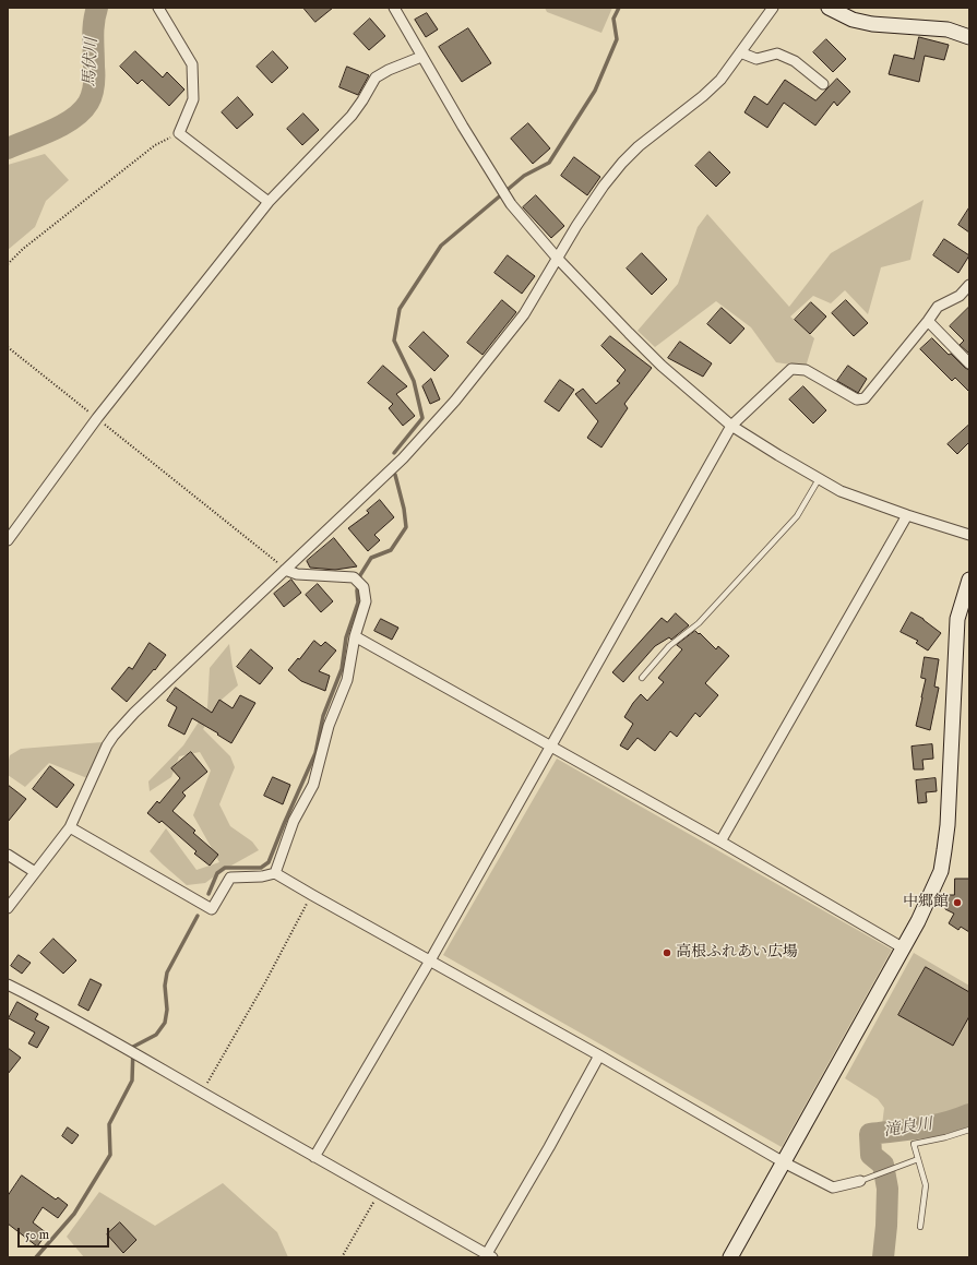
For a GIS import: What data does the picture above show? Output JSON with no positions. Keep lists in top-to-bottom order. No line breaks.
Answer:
{"water":["馬伏川","滝良川"],"places":["中郷館","高根ふれあい広場"],"scale_bar":"50 m"}
